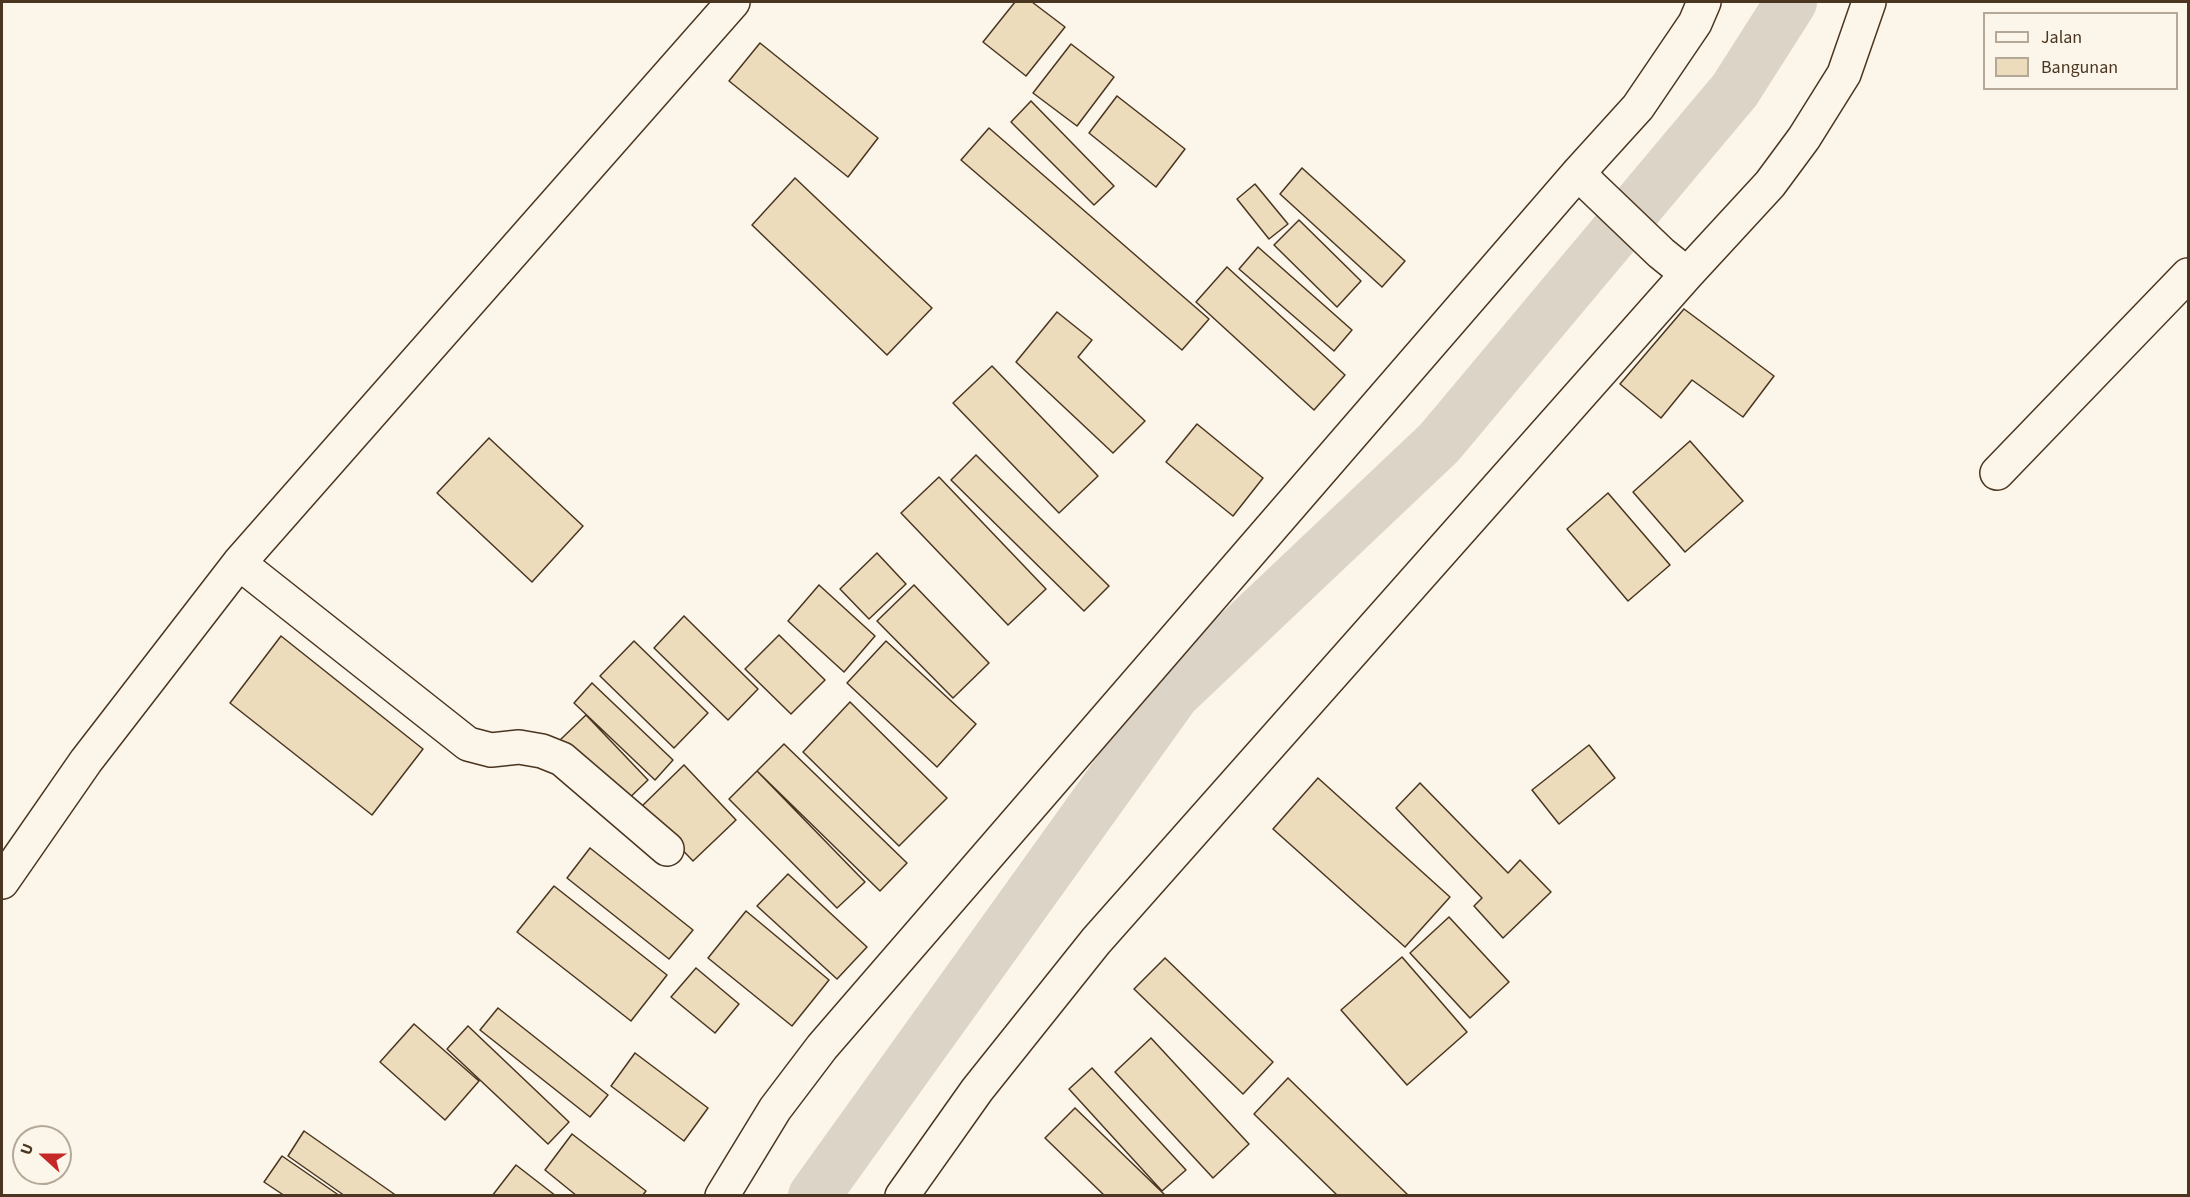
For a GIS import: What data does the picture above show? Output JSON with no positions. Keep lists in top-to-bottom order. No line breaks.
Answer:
{"legend":["Jalan","Bangunan"],"north":"left"}
